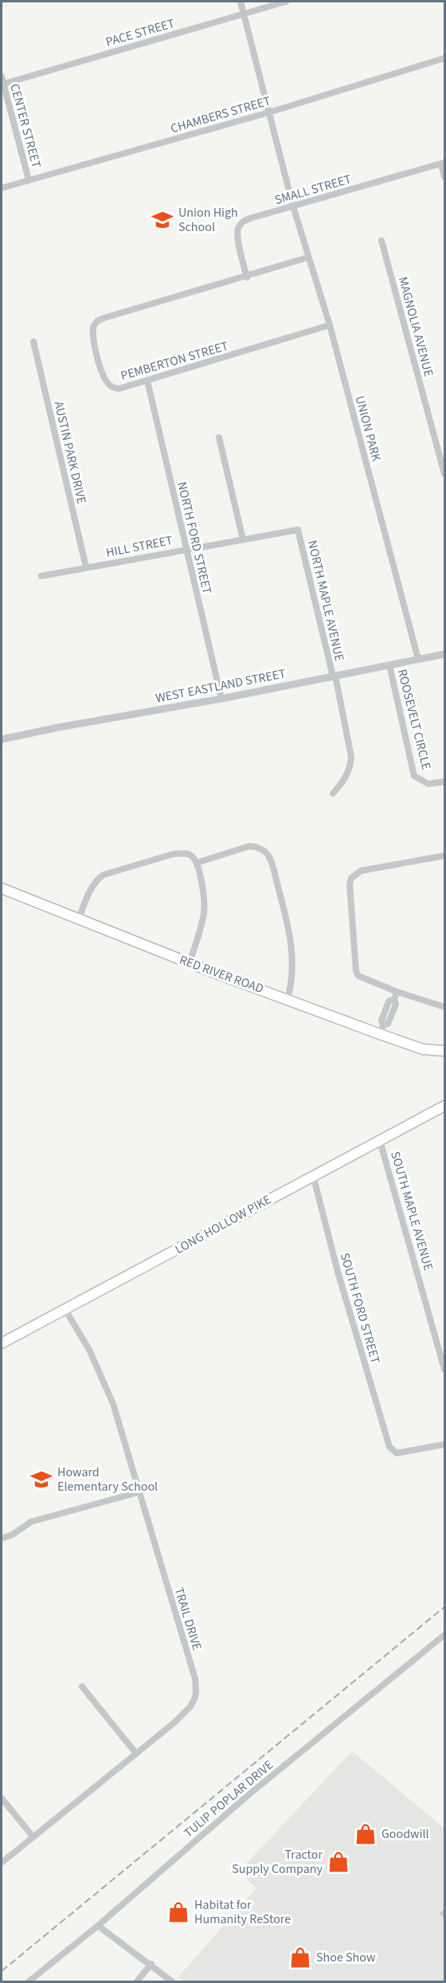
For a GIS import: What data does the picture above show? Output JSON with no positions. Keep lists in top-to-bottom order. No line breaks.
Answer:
{"streets":{"main road":["RED RIVER ROAD","LONG HOLLOW PIKE"],"street":["PACE STREET","CHAMBERS STREET","CENTER STREET","SMALL STREET","MAGNOLIA AVENUE","PEMBERTON STREET","UNION PARK","AUSTIN PARK DRIVE","NORTH FORD STREET","HILL STREET","NORTH MAPLE AVENUE","WEST EASTLAND STREET","ROOSEVELT CIRCLE","SOUTH MAPLE AVENUE","SOUTH FORD STREET","TRAIL DRIVE","TULIP POPLAR DRIVE"]},"crossings":[["PACE STREET","CENTER STREET"],["PACE STREET","UNION PARK"],["CHAMBERS STREET","CENTER STREET"],["CHAMBERS STREET","UNION PARK"],["SMALL STREET","PEMBERTON STREET"],["SMALL STREET","UNION PARK"],["PEMBERTON STREET","UNION PARK"],["PEMBERTON STREET","NORTH FORD STREET"],["UNION PARK","WEST EASTLAND STREET"],["AUSTIN PARK DRIVE","HILL STREET"],["NORTH FORD STREET","HILL STREET"],["NORTH FORD STREET","WEST EASTLAND STREET"],["HILL STREET","NORTH MAPLE AVENUE"],["NORTH MAPLE AVENUE","WEST EASTLAND STREET"],["WEST EASTLAND STREET","ROOSEVELT CIRCLE"],["SOUTH MAPLE AVENUE","LONG HOLLOW PIKE"],["LONG HOLLOW PIKE","SOUTH FORD STREET"],["LONG HOLLOW PIKE","TRAIL DRIVE"]],"places":{"school or university":["Union High School","Howard Elementary School"],"shop":["Goodwill","Tractor Supply Company","Habitat for Humanity ReStore","Shoe Show"]}}
